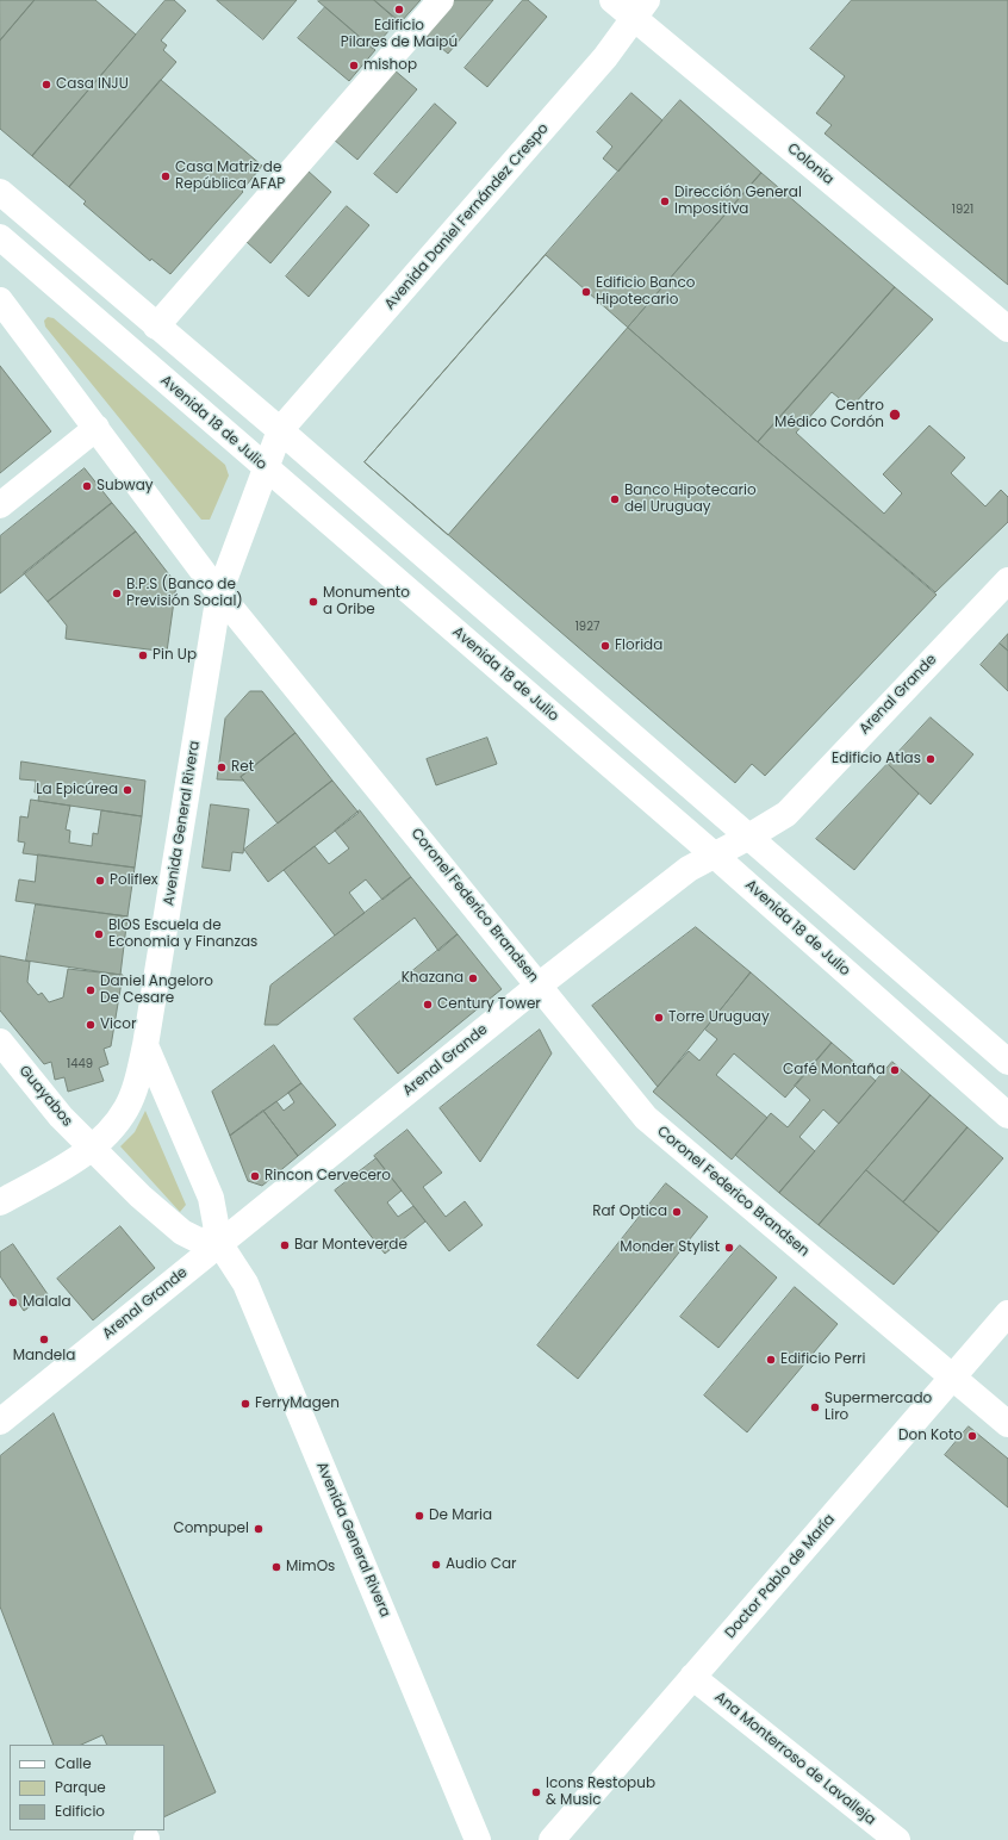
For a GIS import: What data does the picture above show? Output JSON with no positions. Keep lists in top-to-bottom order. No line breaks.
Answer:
{"streets":{"street":["Colonia","Avenida Daniel Fernández Crespo","Avenida 18 de Julio","Arenal Grande","Avenida General Rivera","Coronel Federico Brandsen","Guayabos","Doctor Pablo de María","Ana Monterroso de Lavalleja"]},"crossings":[["Colonia","Avenida Daniel Fernández Crespo"],["Avenida Daniel Fernández Crespo","Avenida General Rivera"],["Avenida 18 de Julio","Arenal Grande"],["Avenida 18 de Julio","Avenida General Rivera"],["Arenal Grande","Avenida General Rivera"],["Arenal Grande","Coronel Federico Brandsen"],["Avenida General Rivera","Coronel Federico Brandsen"],["Coronel Federico Brandsen","Doctor Pablo de María"],["Doctor Pablo de María","Ana Monterroso de Lavalleja"]],"places":["Edificio Pilares de Maipú","mishop","Casa INJU","Casa Matriz de República AFAP","Dirección General Impositiva","Edificio Banco Hipotecario","Centro Médico Cordón","Subway","Banco Hipotecario del Uruguay","B.P.S (Banco de Previsión Social)","Monumento a Oribe","Florida","Pin Up","Edificio Atlas","Ret","La Epicúrea","Poliflex","BIOS Escuela de Economia y Finanzas","Khazana","Daniel Angeloro De Cesare","Century Tower","Torre Uruguay","Vicor","Café Montaña","Rincon Cervecero","Raf Optica","Bar Monteverde","Monder Stylist","Malala","Mandela","Edificio Perri","FerryMagen","Supermercado Liro","Don Koto","De Maria","Compupel","Audio Car","MimOs","Icons Restopub & Music"],"house_numbers":["1921","1927","1449"],"legend":["Calle","Parque","Edificio"]}
